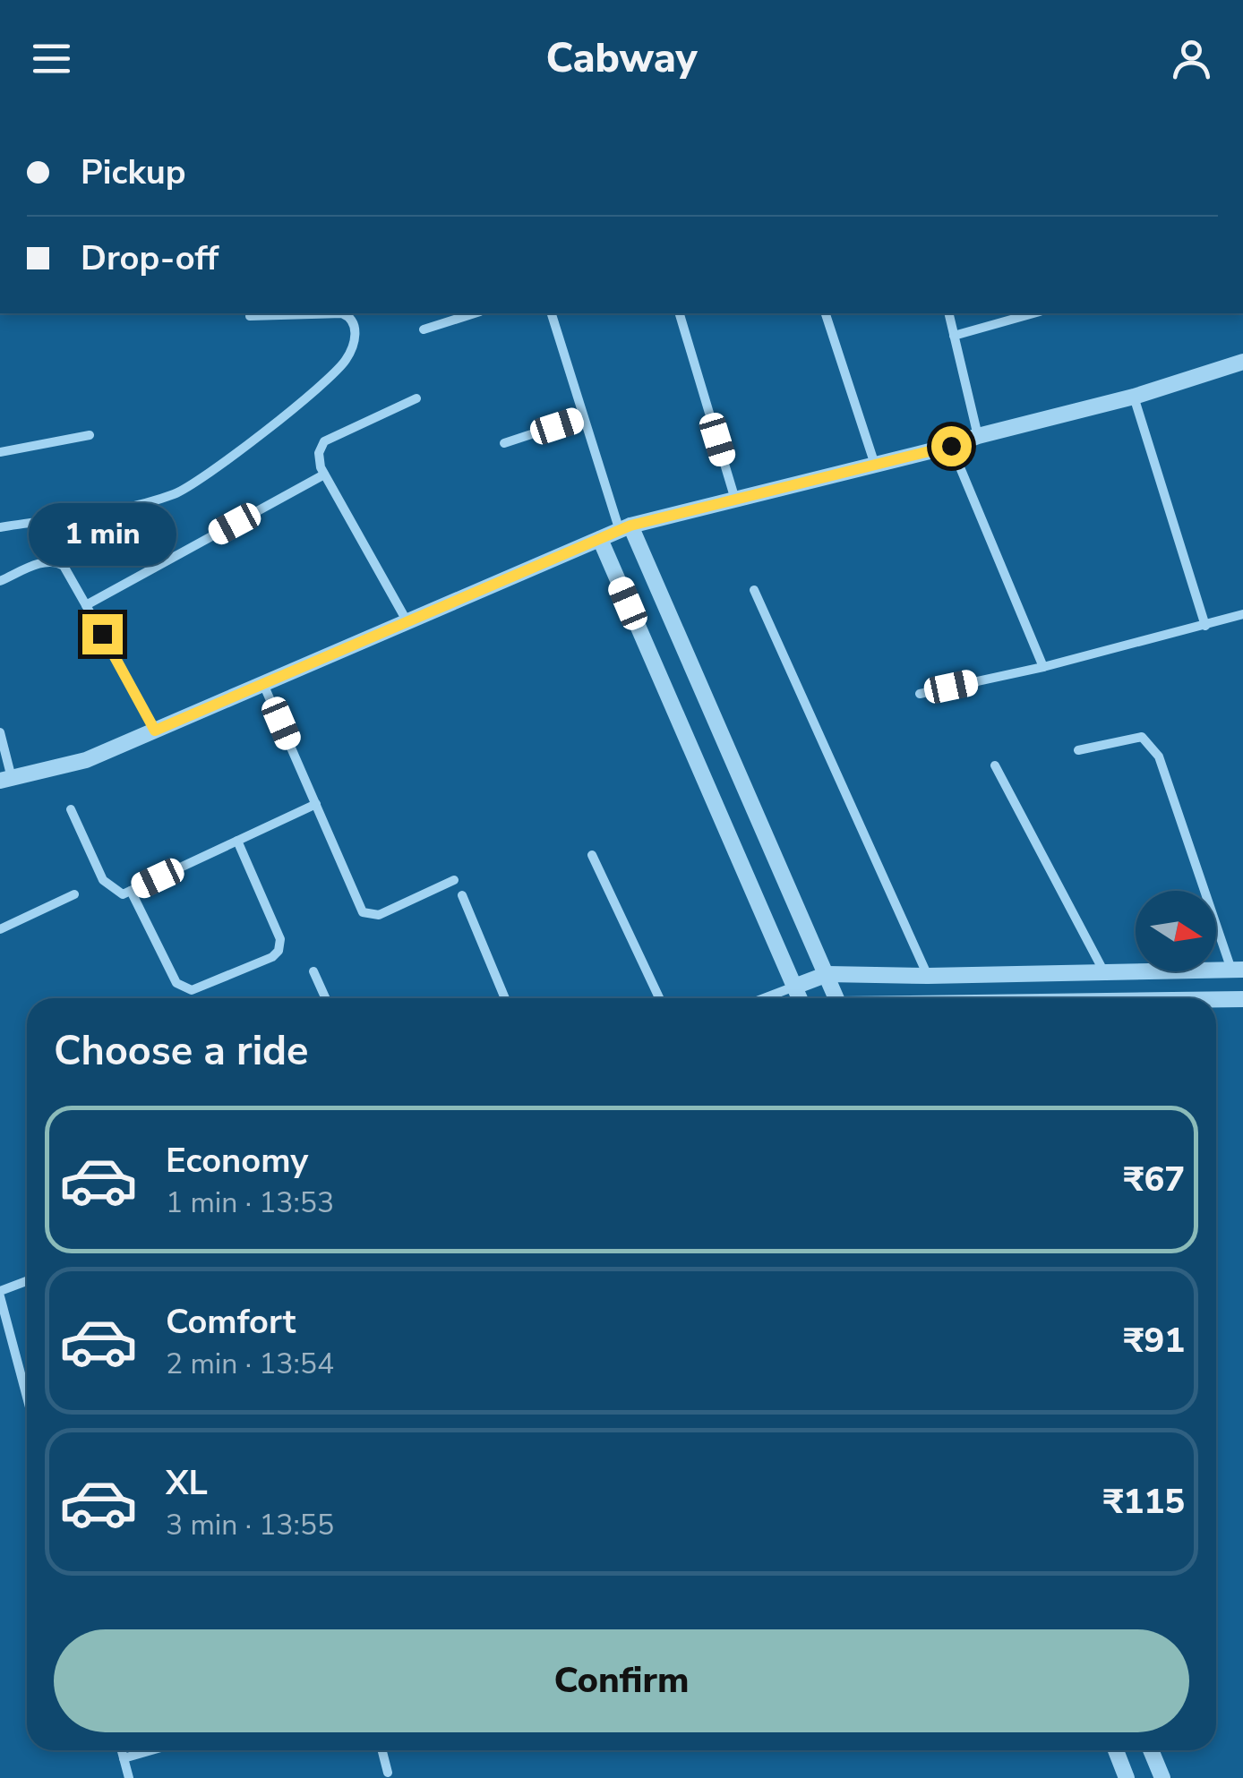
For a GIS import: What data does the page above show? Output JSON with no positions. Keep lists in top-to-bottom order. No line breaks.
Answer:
{"north":"right","page":{"header":"Cabway","banner":["Pickup","Drop-off"],"bubble":"1 min","heading":"Choose a ride","list":[{"name":"Economy","note":"1 min · 13:53","value":"₹67"},{"name":"Comfort","note":"2 min · 13:54","value":"₹91"},{"name":"XL","note":"3 min · 13:55","value":"₹115"}],"buttons":"Confirm"}}
